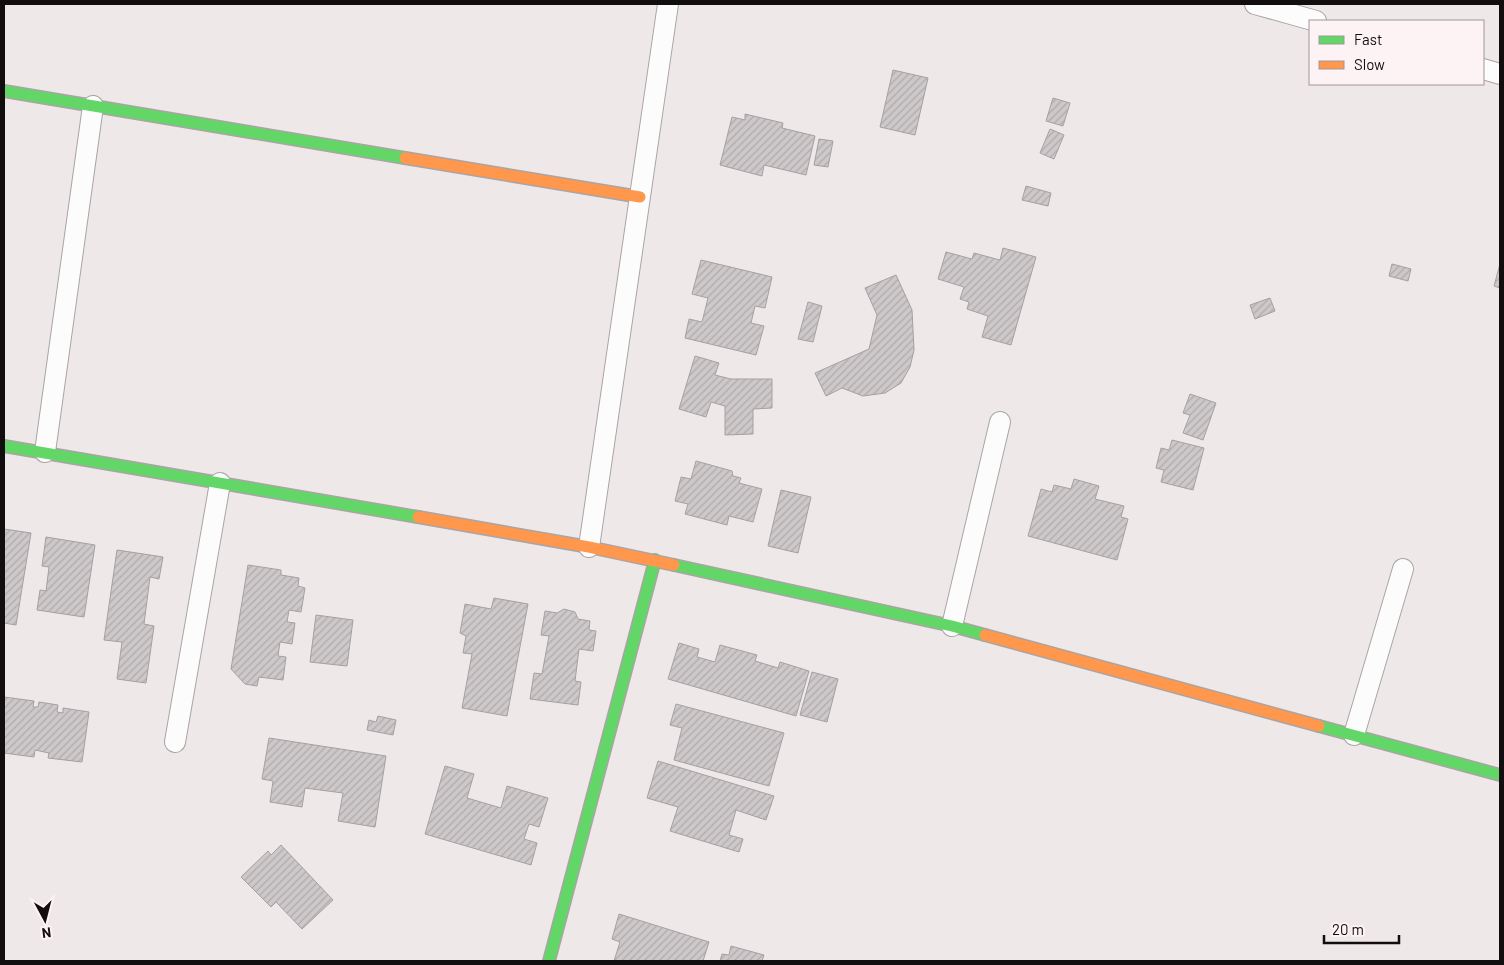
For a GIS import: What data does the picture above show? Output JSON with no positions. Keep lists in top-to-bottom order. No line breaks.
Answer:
{"legend":["Fast","Slow"],"scale_bar":"20 m","north":"bottom"}
